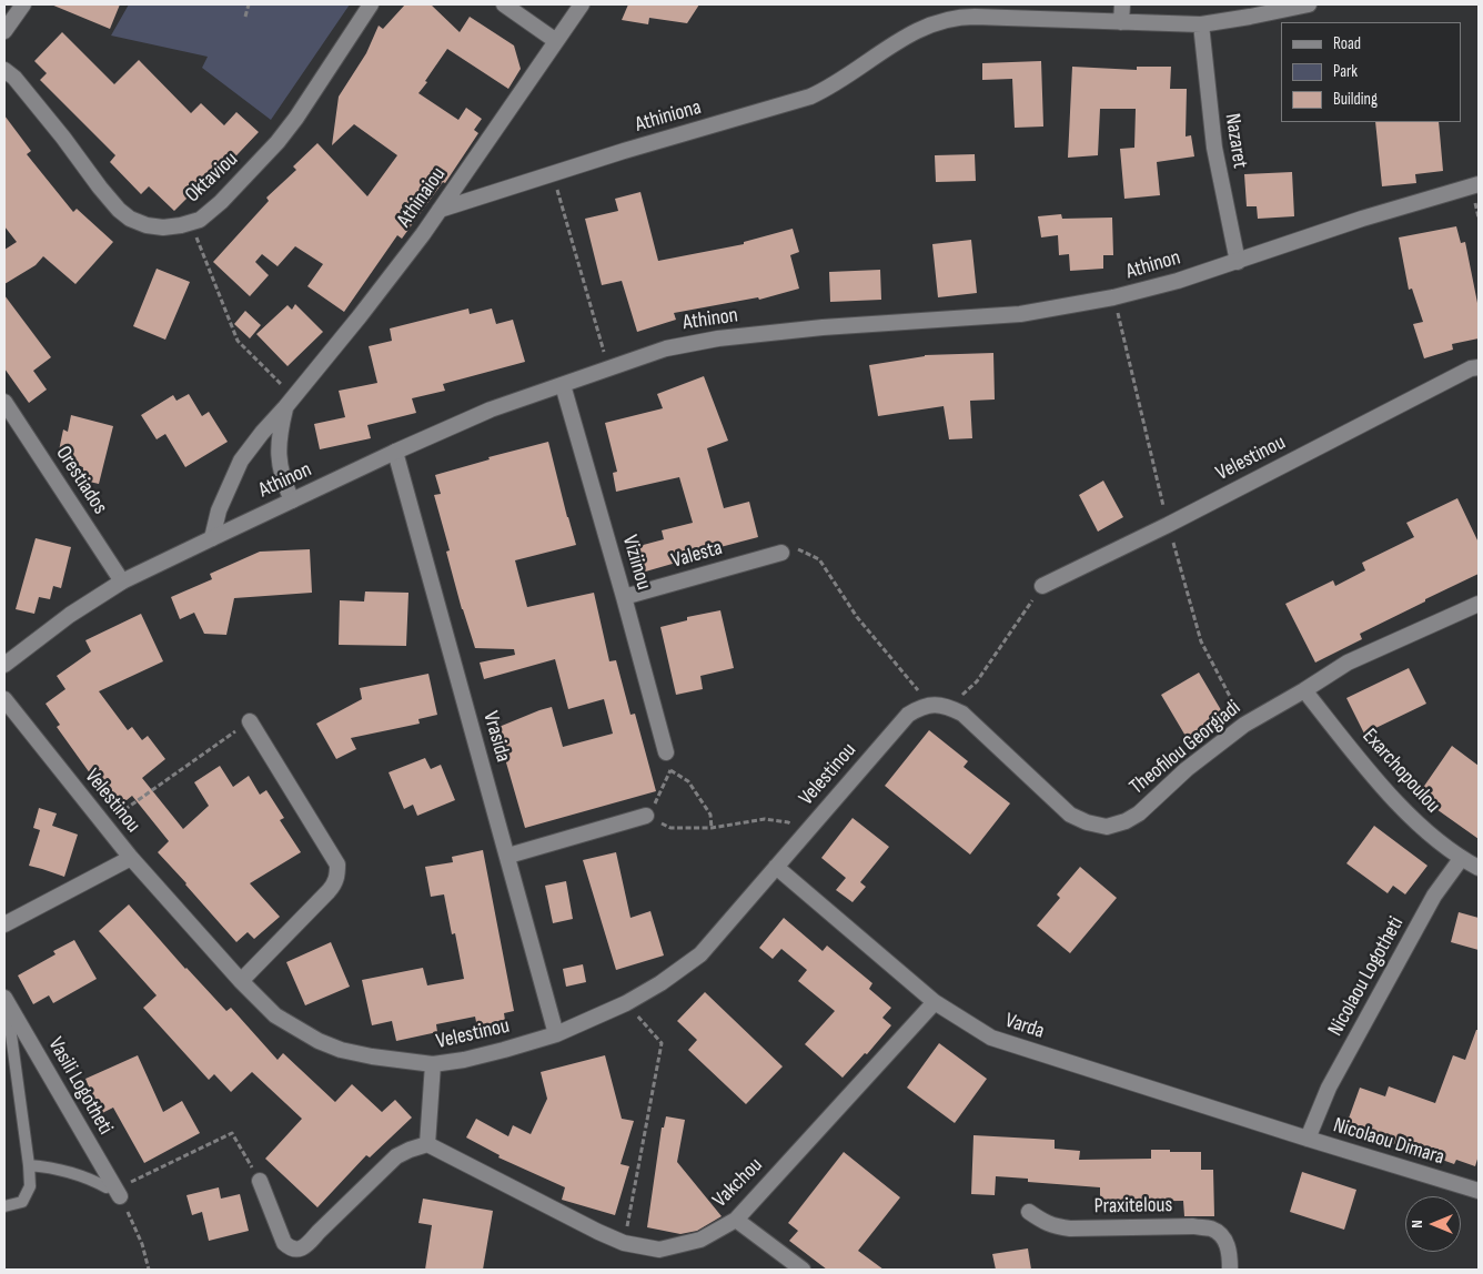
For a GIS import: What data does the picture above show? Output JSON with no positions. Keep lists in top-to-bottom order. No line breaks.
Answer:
{"streets":{"street":["Athiniona","Nazaret","Oktaviou","Athinaiou","Athinon","Velestinou","Orestiados","Valesta","Viziinou","Vrasida","Theofilou Georgiadi","Exarchopoulou","Nicolaou Logotheti","Varda","Vasili Logotheti","Nicolaou Dimara","Vakchou","Praxitelous"]},"crossings":[["Athiniona","Nazaret"],["Athiniona","Athinaiou"],["Nazaret","Athinon"],["Athinaiou","Athinon"],["Athinon","Orestiados"],["Athinon","Viziinou"],["Athinon","Vrasida"],["Velestinou","Vrasida"],["Velestinou","Theofilou Georgiadi"],["Velestinou","Varda"],["Valesta","Viziinou"],["Theofilou Georgiadi","Exarchopoulou"],["Exarchopoulou","Nicolaou Logotheti"],["Nicolaou Logotheti","Nicolaou Dimara"],["Varda","Nicolaou Dimara"],["Varda","Vakchou"]],"legend":["Road","Park","Building"],"north":"left"}
